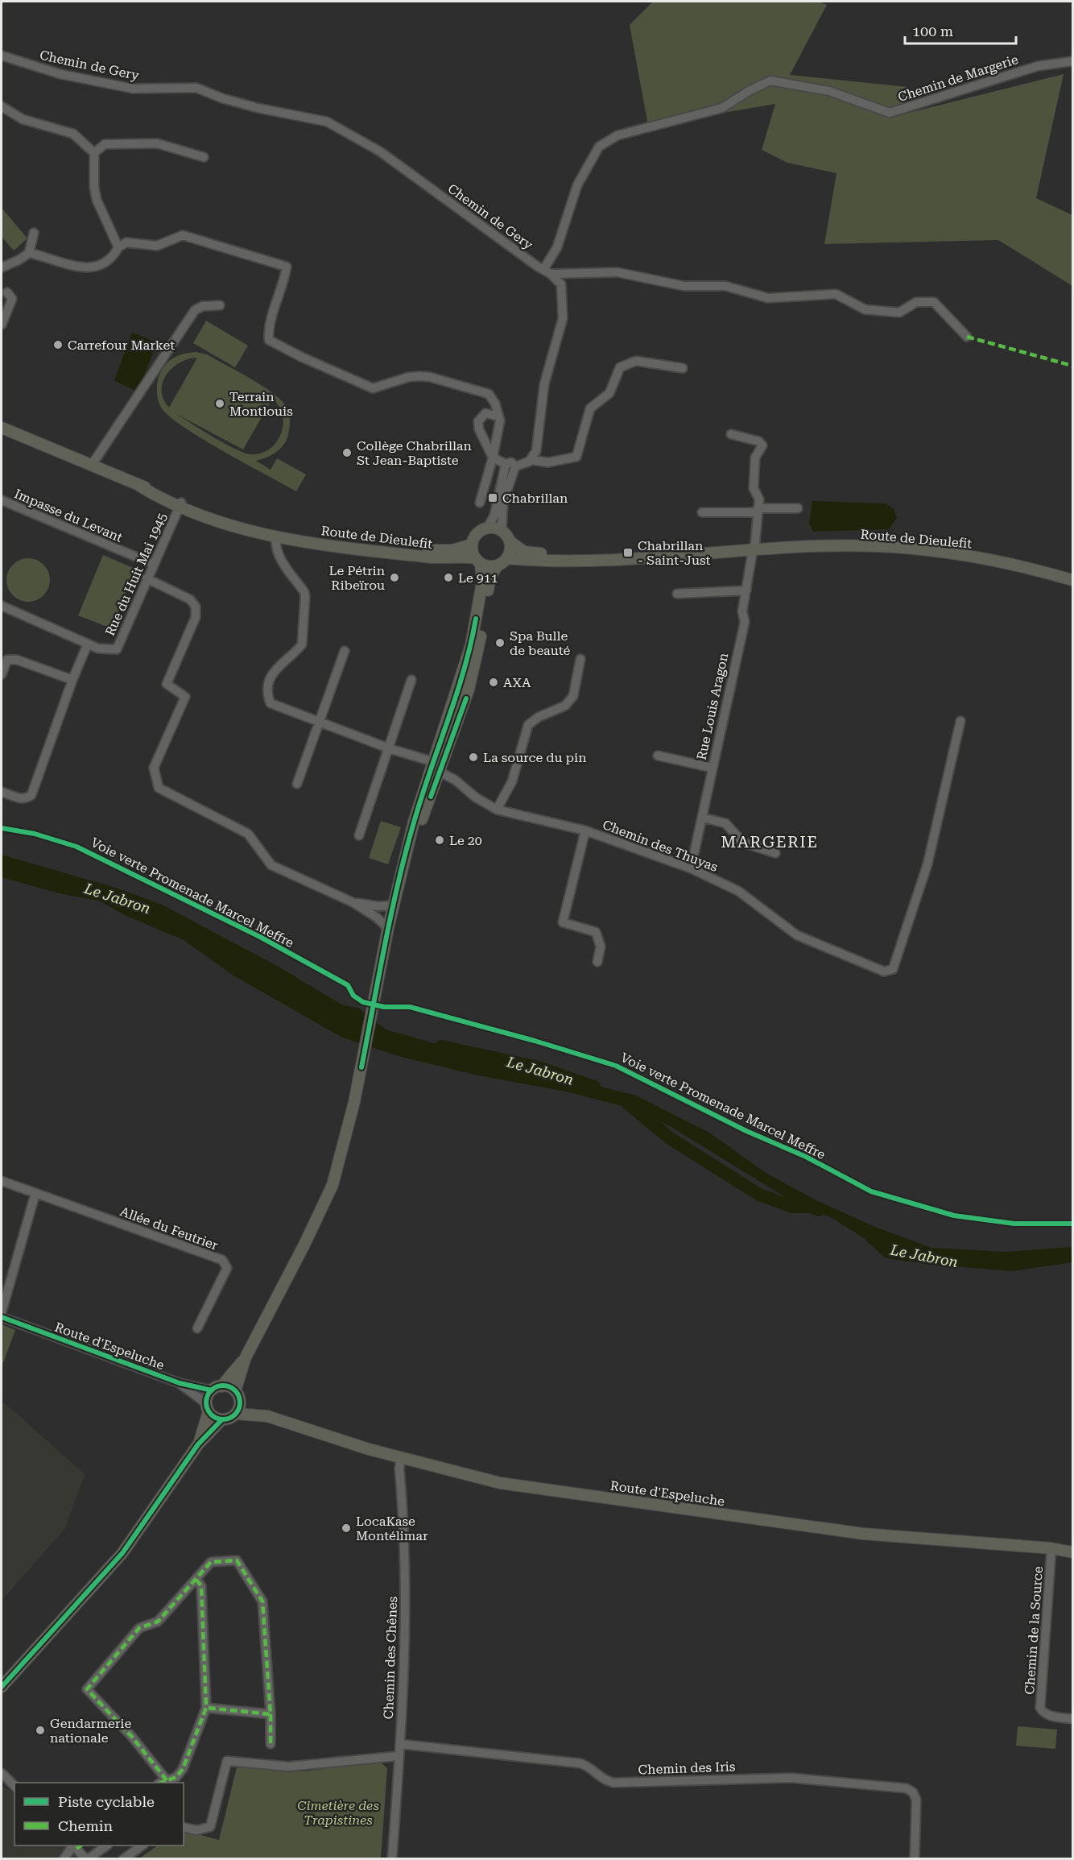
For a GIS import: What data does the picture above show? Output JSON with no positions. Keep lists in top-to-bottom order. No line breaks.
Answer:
{"streets":{"main road":["Route de Dieulefit","Route d'Espeluche"],"street":["Chemin de Gery","Chemin de Margerie","Impasse du Levant","Rue du Huit Mai 1945","Rue Louis Aragon","Chemin des Thuyas","Allée du Feutrier","Chemin de la Source","Chemin des Chênes","Chemin des Iris"],"cycle path":["Voie verte Promenade Marcel Meffre"]},"crossings":[["Chemin de Gery","Chemin de Margerie"],["Impasse du Levant","Rue du Huit Mai 1945"],["Route de Dieulefit","Rue du Huit Mai 1945"],["Route de Dieulefit","Rue Louis Aragon"],["Rue Louis Aragon","Chemin des Thuyas"],["Route d'Espeluche","Chemin de la Source"],["Route d'Espeluche","Chemin des Chênes"],["Chemin des Chênes","Chemin des Iris"]],"districts":["MARGERIE"],"water":["Le Jabron"],"parks":["Cimetière des Trapistines"],"places":{"other":["Carrefour Market","Terrain Montlouis","Collège Chabrillan St Jean-Baptiste","Le Pétrin Ribeïrou","Le 911","Spa Bulle de beauté","AXA","La source du pin","Le 20","LocaKase Montélimar","Gendarmerie nationale"],"transit":["Chabrillan","Chabrillan - Saint-Just"]},"legend":["Piste cyclable","Chemin"],"scale_bar":"100 m"}
